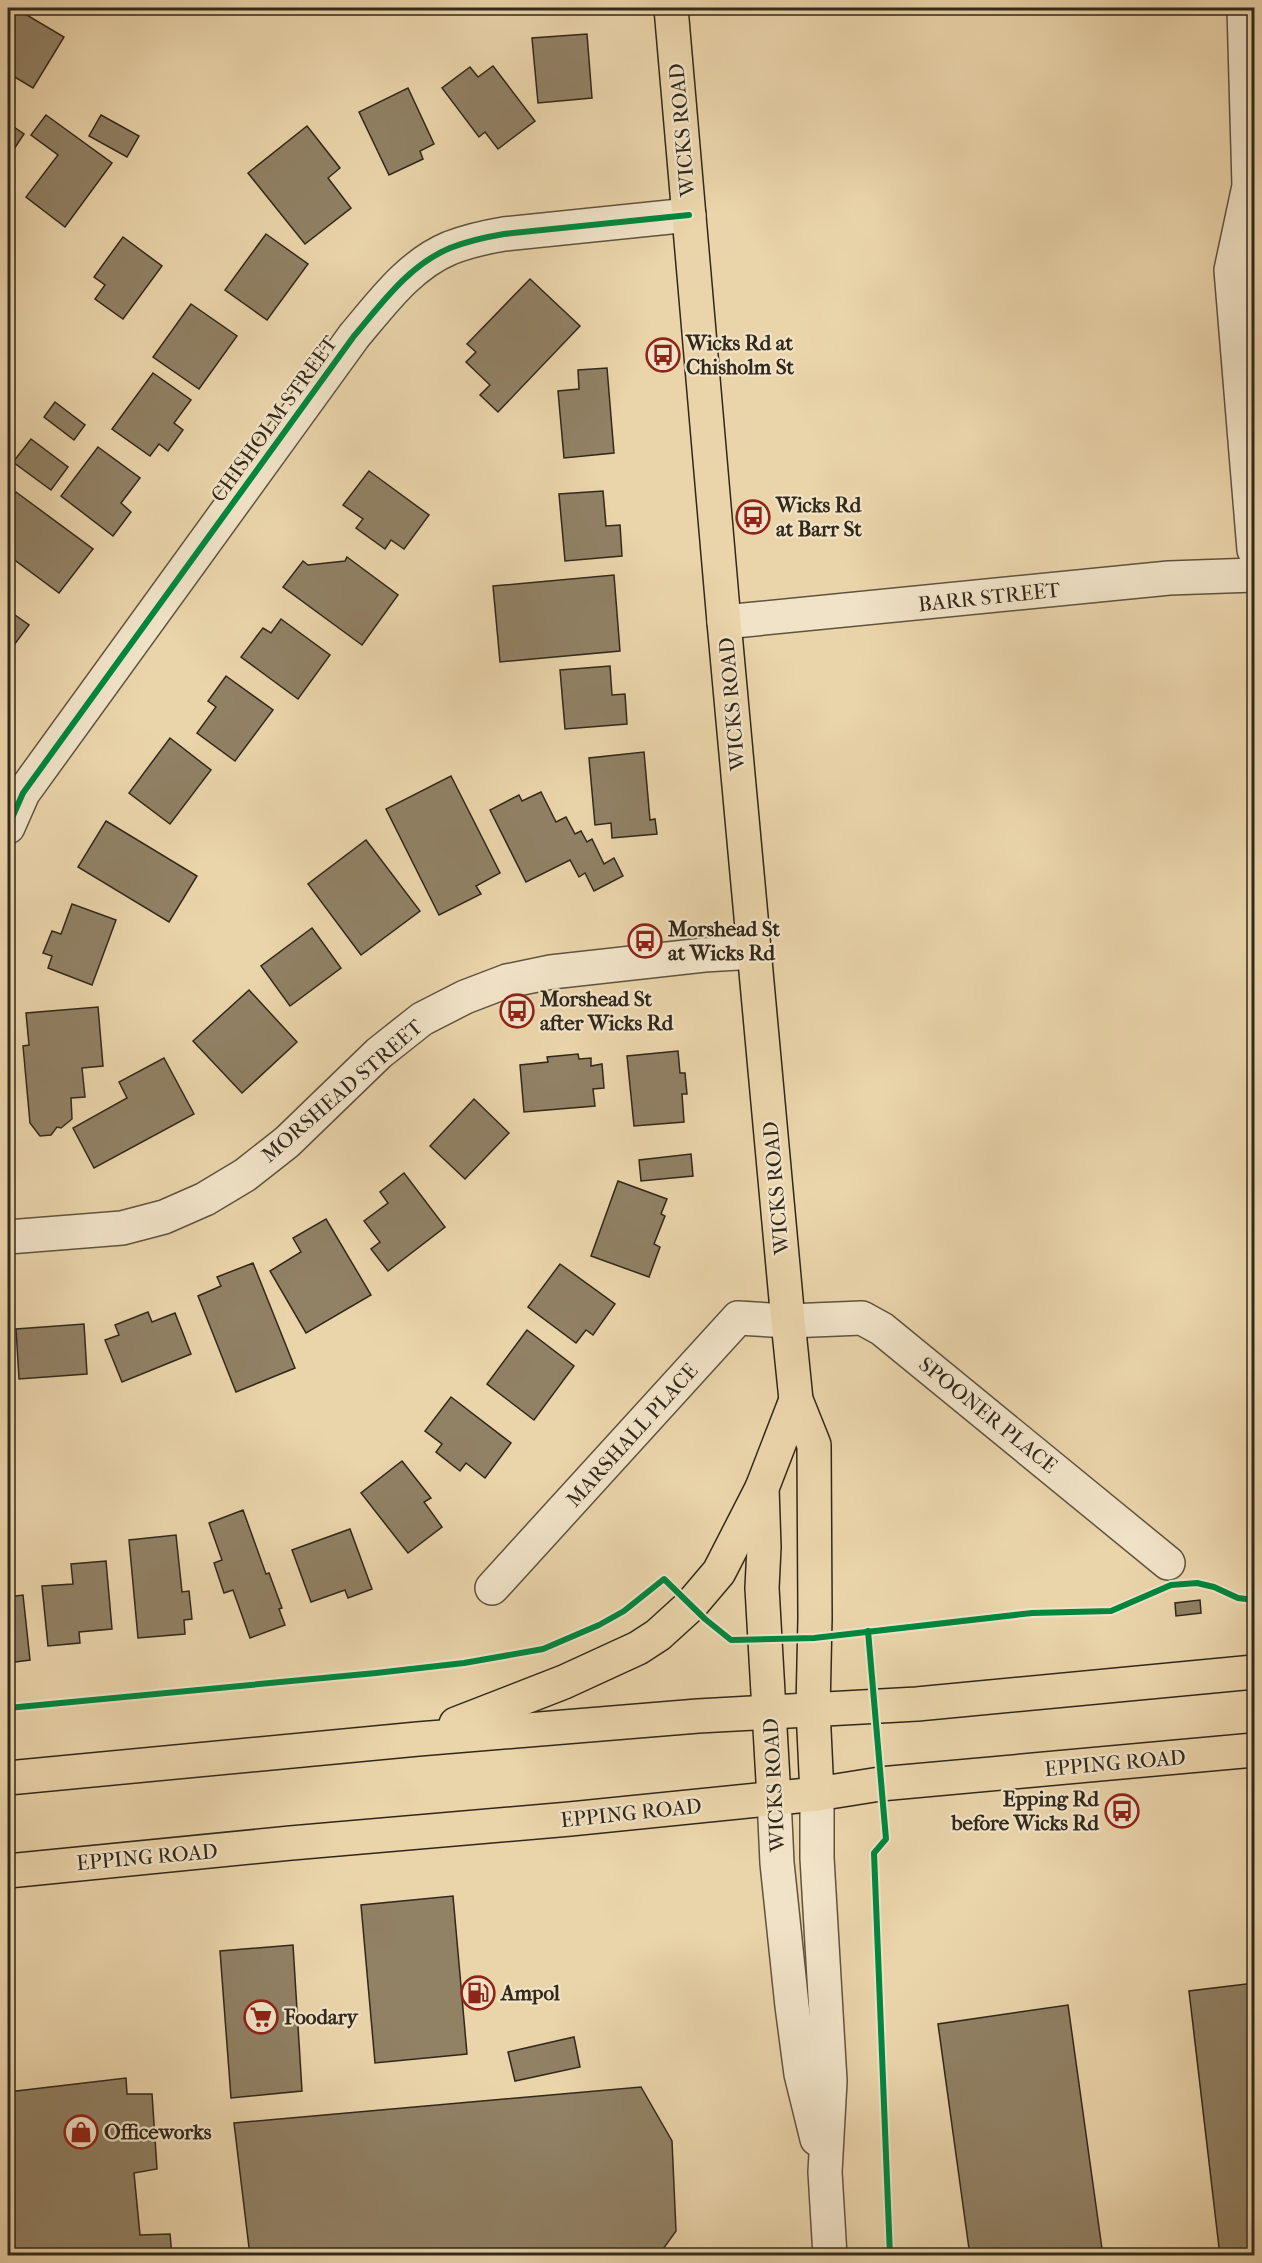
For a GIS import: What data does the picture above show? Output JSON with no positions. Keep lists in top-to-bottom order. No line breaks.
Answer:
{"streets":{"main road":["WICKS ROAD","EPPING ROAD"],"street":["CHISHOLM STREET","BARR STREET","MORSHEAD STREET","SPOONER PLACE","MARSHALL PLACE"]},"crossings":[["WICKS ROAD","CHISHOLM STREET"],["WICKS ROAD","BARR STREET"],["WICKS ROAD","MORSHEAD STREET"],["WICKS ROAD","SPOONER PLACE"],["WICKS ROAD","MARSHALL PLACE"],["WICKS ROAD","EPPING ROAD"],["SPOONER PLACE","MARSHALL PLACE"]],"places":{"bus stop":["Wicks Rd at Chisholm St","Wicks Rd at Barr St","Morshead St at Wicks Rd","Morshead St after Wicks Rd","Epping Rd before Wicks Rd"],"fuel station":["Ampol"],"supermarket":["Foodary"],"shop":["Officeworks"]}}
